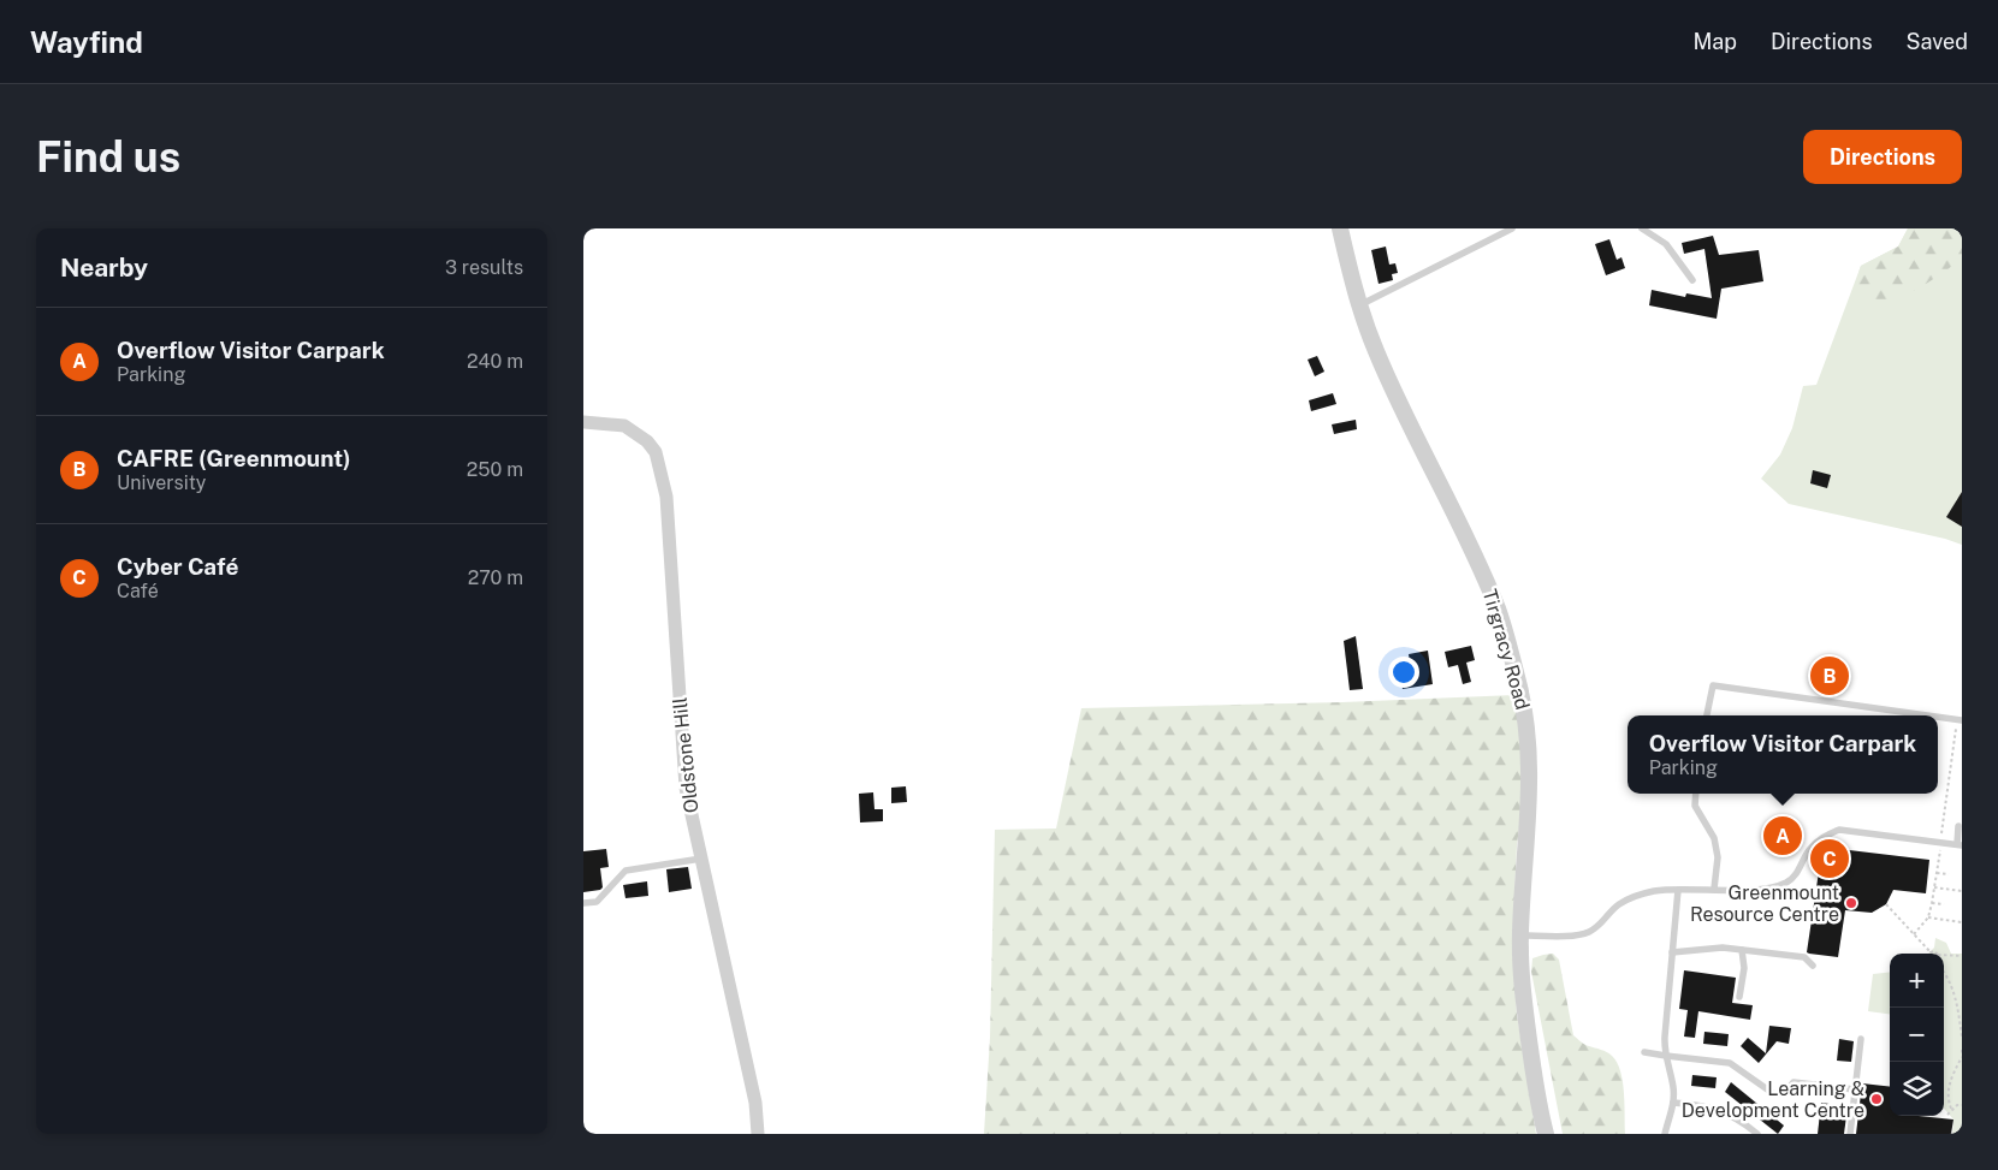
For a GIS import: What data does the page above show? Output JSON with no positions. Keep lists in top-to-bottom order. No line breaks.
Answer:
{"streets":{"street":["Tirgracy Road","Oldstone Hill"]},"places":["Greenmount Resource Centre","Learning & Development Centre"],"page":{"header":"Wayfind","nav":["Map","Directions","Saved"],"buttons":"Directions","title":"Find us","heading":["Nearby","3 results"],"list":[{"mark":"A","name":"Overflow Visitor Carpark","note":"Parking","value":"240 m"},{"mark":"B","name":"CAFRE (Greenmount)","note":"University","value":"250 m"},{"mark":"C","name":"Cyber Café","note":"Café","value":"270 m"}],"pins":["B","A","C"],"popup":["Overflow Visitor Carpark","Parking"],"map_buttons":["+","−"]}}
